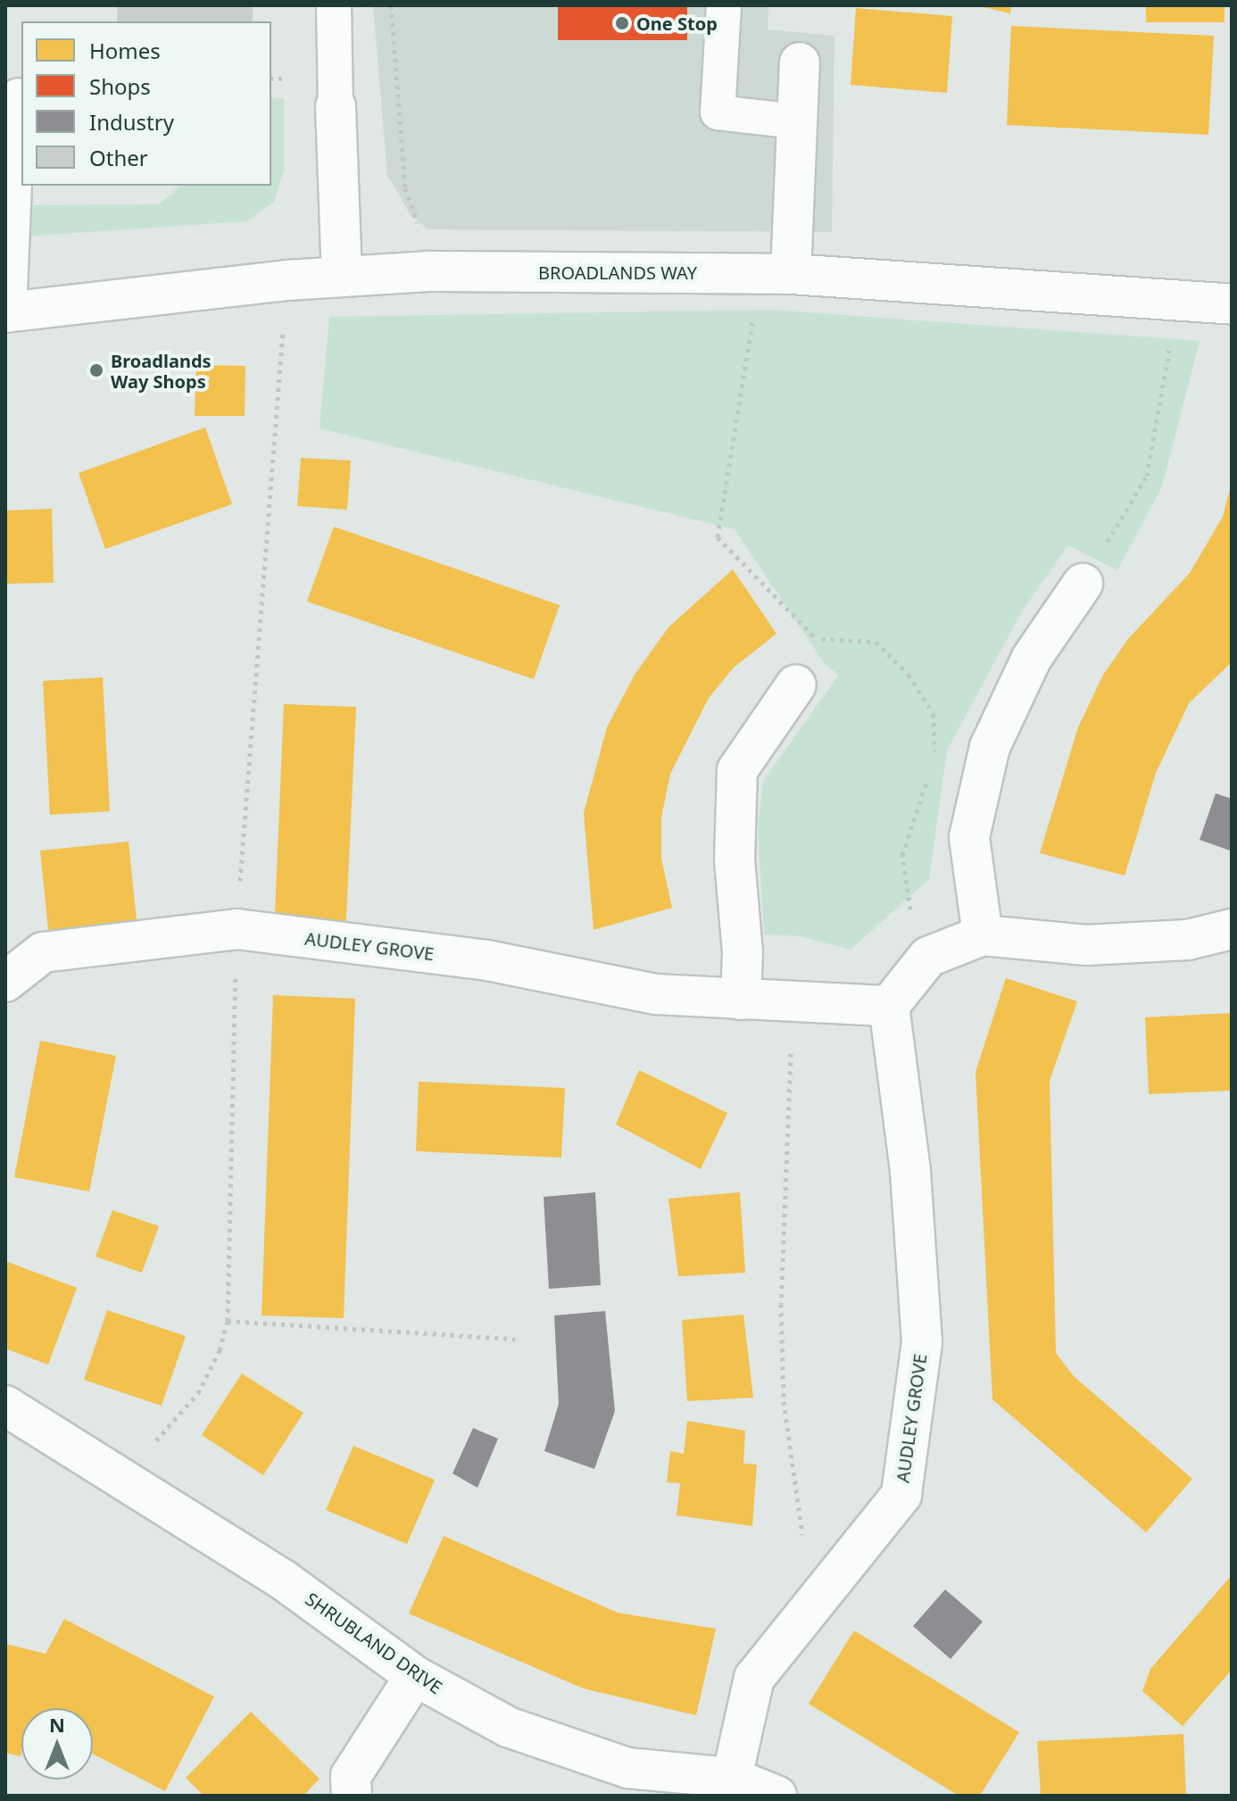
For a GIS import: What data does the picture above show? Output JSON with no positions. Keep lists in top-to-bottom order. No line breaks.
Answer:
{"streets":{"street":["BROADLANDS WAY","AUDLEY GROVE","SHRUBLAND DRIVE"]},"crossings":[["AUDLEY GROVE","SHRUBLAND DRIVE"]],"places":["One Stop","Broadlands Way Shops"],"legend":["Homes","Shops","Industry","Other"],"north":"top"}
